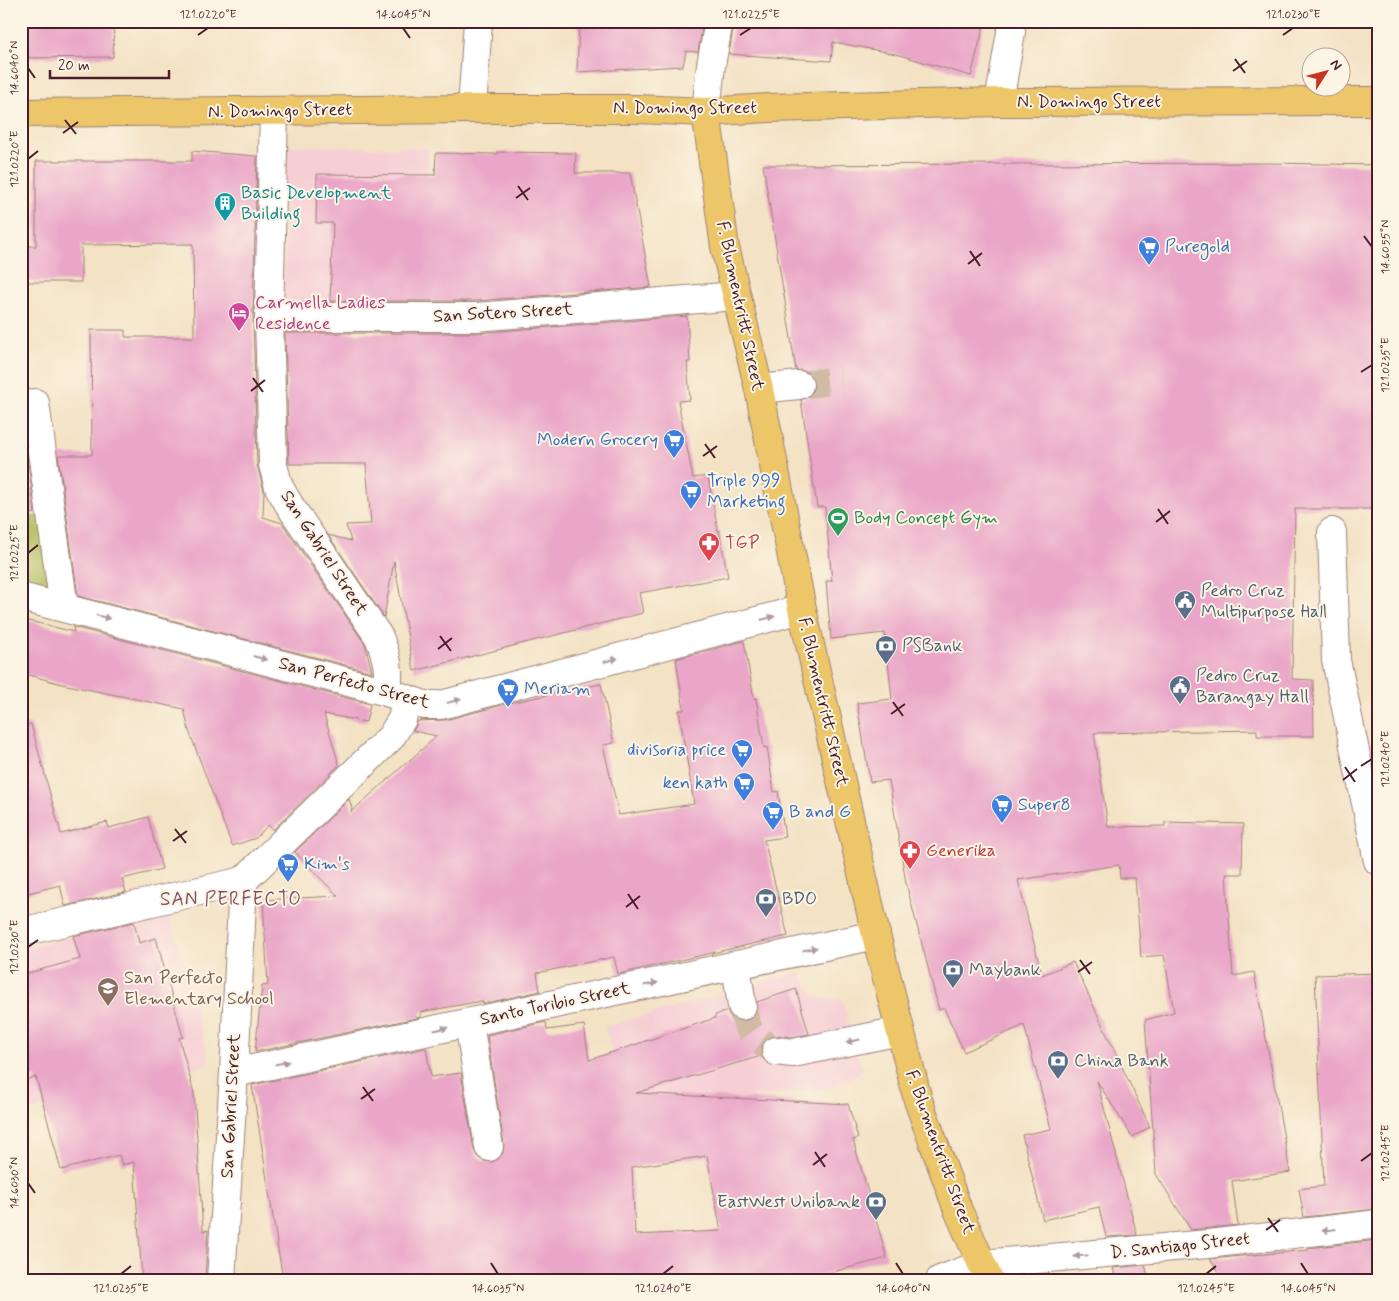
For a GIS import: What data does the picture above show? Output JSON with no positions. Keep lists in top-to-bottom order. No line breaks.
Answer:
{"streets":{"main road":["N. Domingo Street","F. Blumentritt Street"],"street":["San Sotero Street","San Gabriel Street","San Perfecto Street","Santo Toribio Street","D. Santiago Street"]},"crossings":[["N. Domingo Street","F. Blumentritt Street"],["N. Domingo Street","San Gabriel Street"],["F. Blumentritt Street","San Sotero Street"],["F. Blumentritt Street","San Perfecto Street"],["F. Blumentritt Street","Santo Toribio Street"],["F. Blumentritt Street","D. Santiago Street"],["San Sotero Street","San Gabriel Street"],["San Gabriel Street","San Perfecto Street"],["San Gabriel Street","Santo Toribio Street"]],"one_way":["San Perfecto Street","Santo Toribio Street","D. Santiago Street"],"districts":["SAN PERFECTO"],"places":{"building":["Basic Development Building"],"supermarket":["Puregold","Modern Grocery","Triple 999 Marketing","Meriam","divisoria price","ken kath","Super8","B and G","Kim's"],"hotel":["Carmella Ladies Residence"],"sports":["Body Concept Gym"],"pharmacy":["TGP","Generika"],"public building":["Pedro Cruz Multipurpose Hall","Pedro Cruz Barangay Hall"],"bank":["PSBank","BDO","Maybank","China Bank","EastWest Unibank"],"school or university":["San Perfecto Elementary School"]},"scale_bar":"20 m","north":"top right","coordinates":["121.0220°E","14.6045°N","121.0225°E","121.0230°E","14.6040°N","14.6055°N","121.0235°E","121.0240°E","121.0245°E","14.6030°N","14.6035°N"]}
